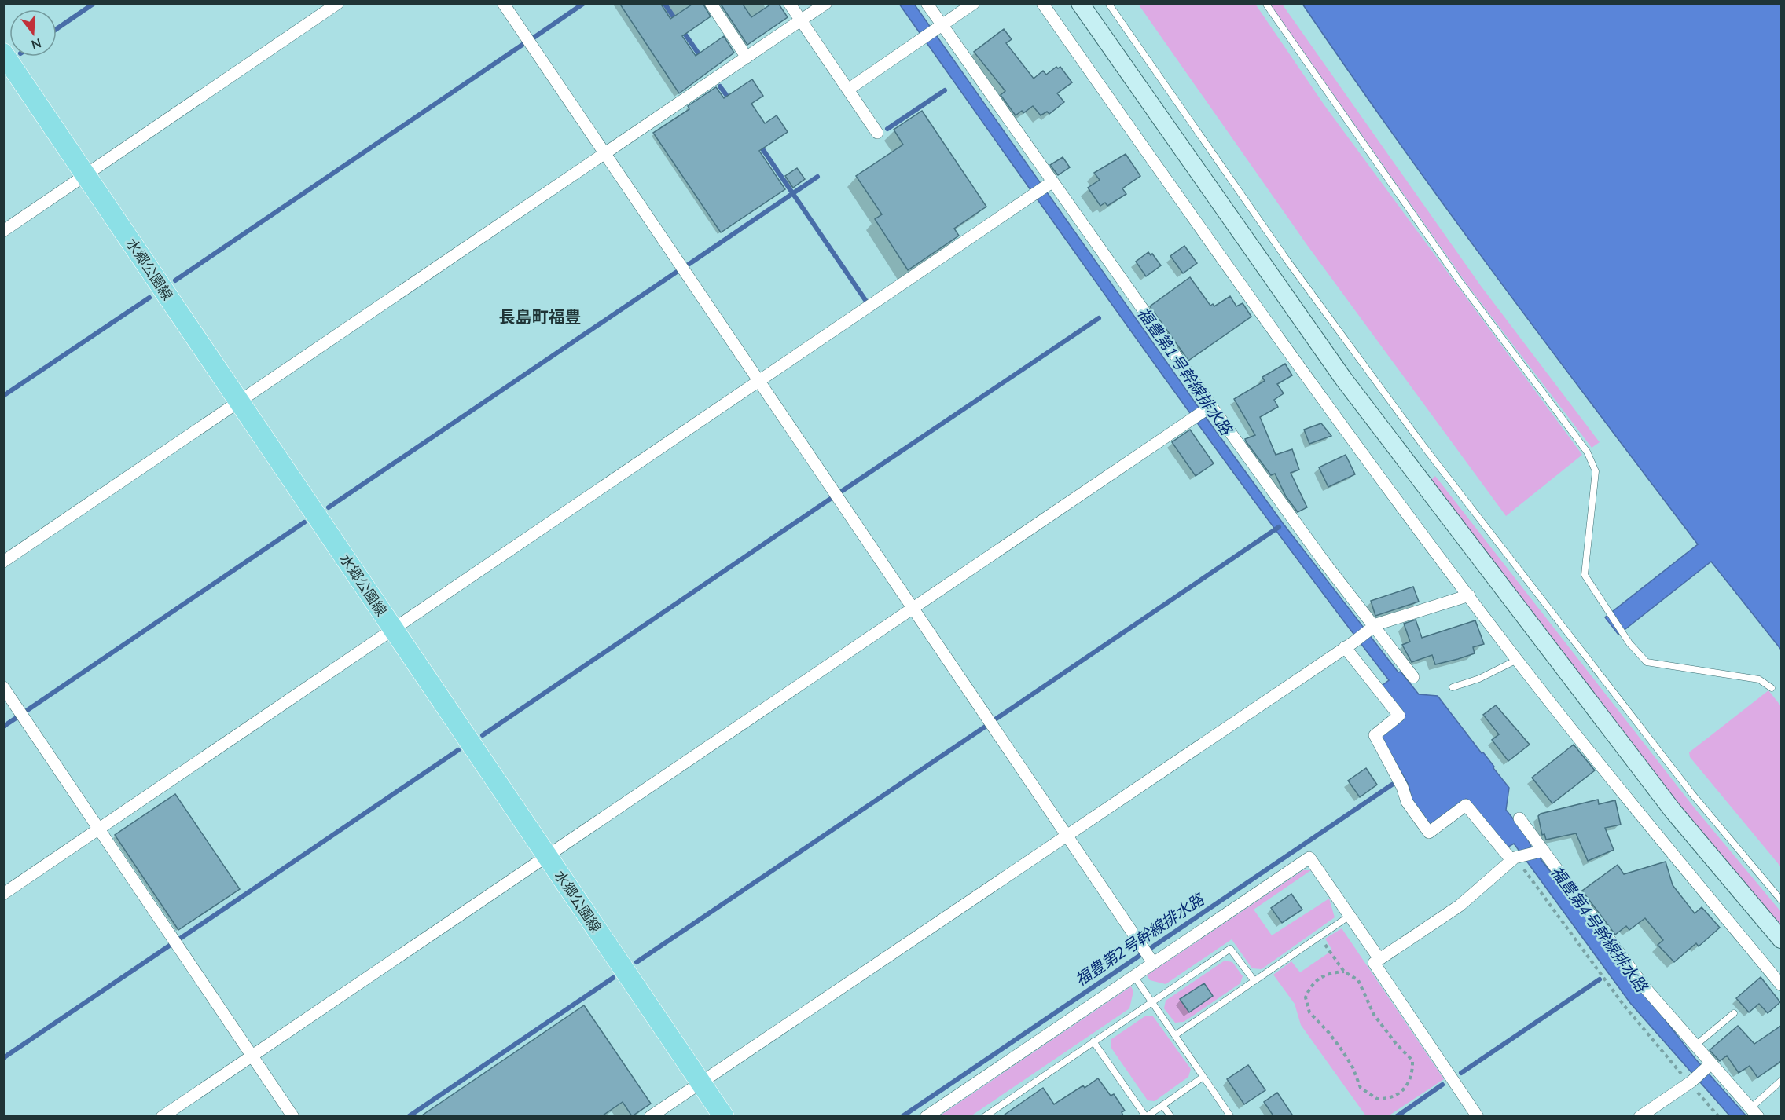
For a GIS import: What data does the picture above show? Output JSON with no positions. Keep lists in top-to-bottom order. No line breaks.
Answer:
{"streets":{"main road":["水郷公園線"]},"districts":["長島町福豊"],"water":["福豊第1号幹線排水路","福豊第4号幹線排水路","福豊第2号幹線排水路"],"north":"bottom"}
